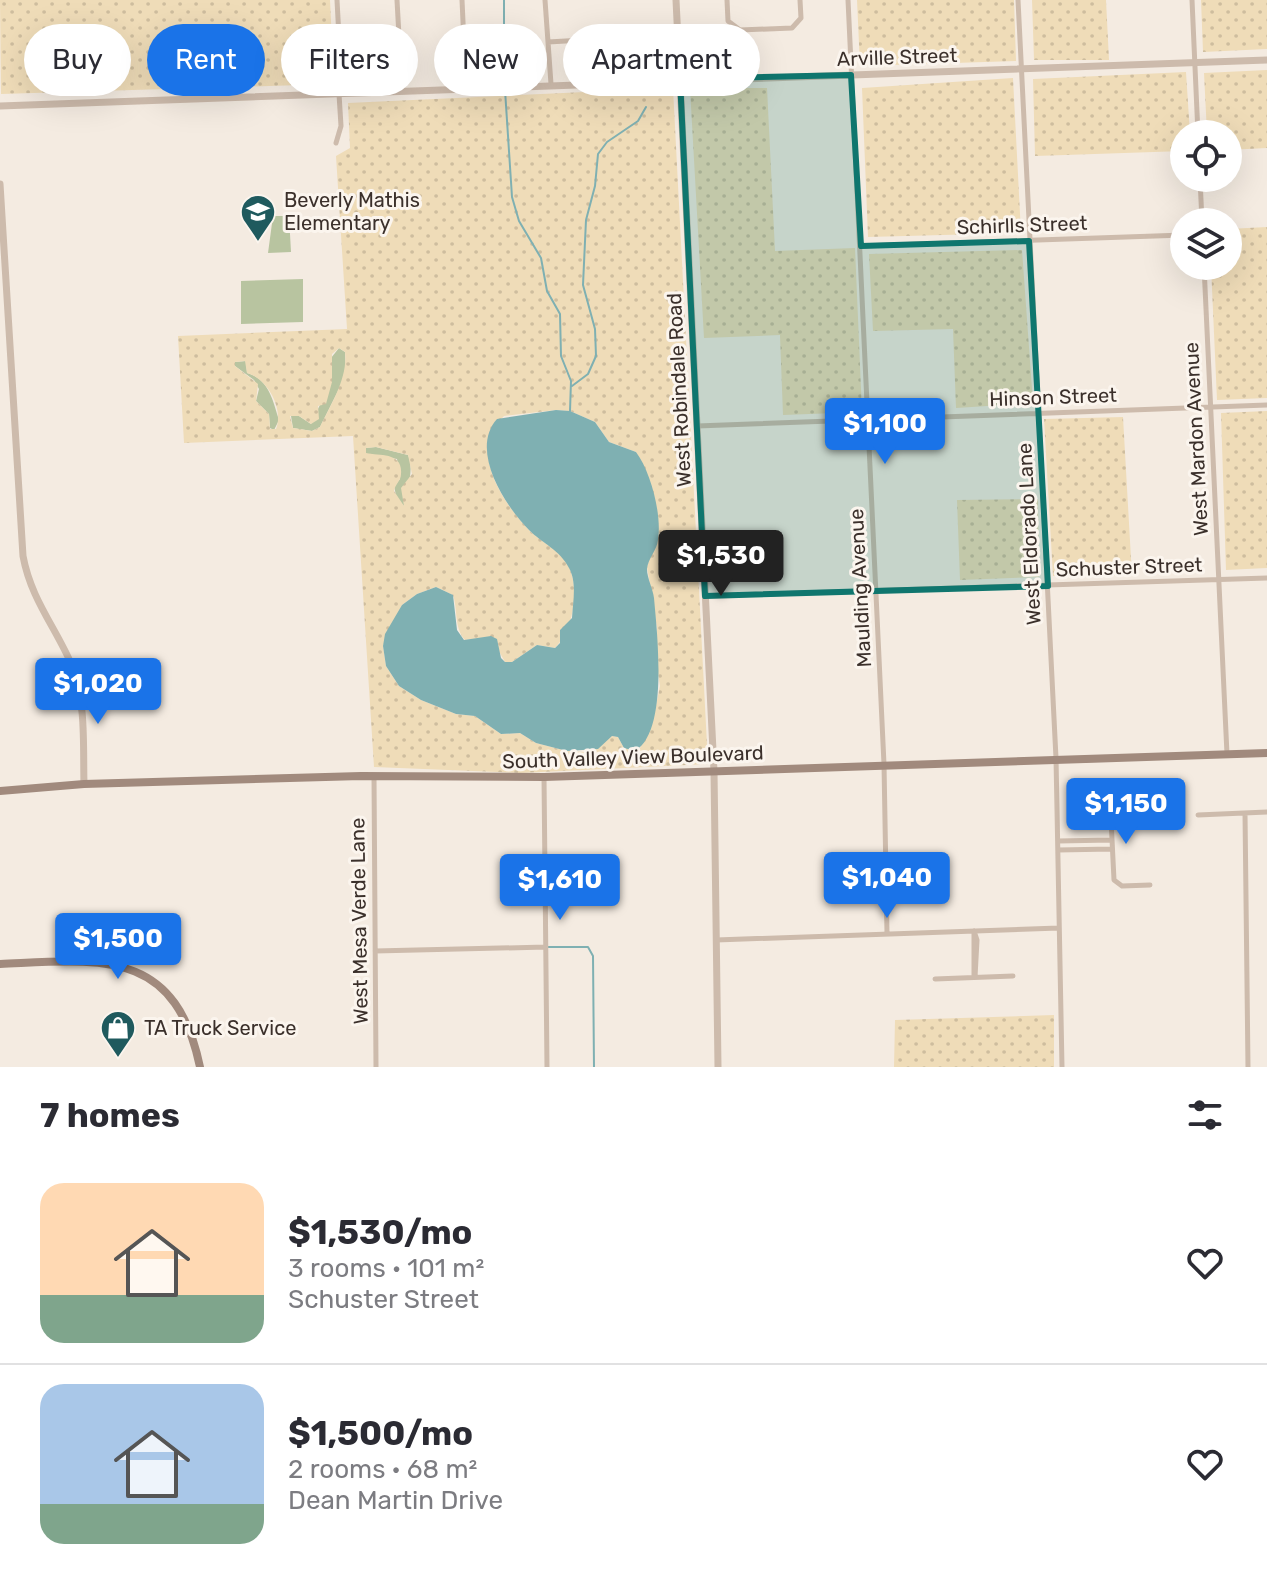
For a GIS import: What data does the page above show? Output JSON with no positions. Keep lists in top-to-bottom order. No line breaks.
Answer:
{"streets":{"main road":["South Valley View Boulevard"],"street":["Arville Street","Schirlls Street","West Robindale Road","Hinson Street","West Mardon Avenue","West Eldorado Lane","Schuster Street","Maulding Avenue","West Mesa Verde Lane"]},"crossings":[["Arville Street","West Eldorado Lane"],["Arville Street","Maulding Avenue"],["Schirlls Street","West Eldorado Lane"],["Schirlls Street","Maulding Avenue"],["West Robindale Road","Hinson Street"],["West Robindale Road","Schuster Street"],["West Robindale Road","South Valley View Boulevard"],["Hinson Street","West Mardon Avenue"],["Hinson Street","West Eldorado Lane"],["Hinson Street","Maulding Avenue"],["West Mardon Avenue","Schuster Street"],["West Mardon Avenue","South Valley View Boulevard"],["West Eldorado Lane","Schuster Street"],["West Eldorado Lane","South Valley View Boulevard"],["Schuster Street","Maulding Avenue"],["Maulding Avenue","South Valley View Boulevard"],["South Valley View Boulevard","West Mesa Verde Lane"]],"places":{"school or university":["Beverly Mathis Elementary"],"shop":["TA Truck Service"]},"page":{"chip":["Buy","Rent","Filters","New","Apartment"],"price":["$1,100","$1,530","$1,020","$1,150","$1,040","$1,610","$1,500"],"heading":"7 homes","list":[{"name":"$1,530/mo","note":"3 rooms · 101 m² · Schuster Street"},{"name":"$1,500/mo","note":"2 rooms · 68 m² · Dean Martin Drive"}]}}
